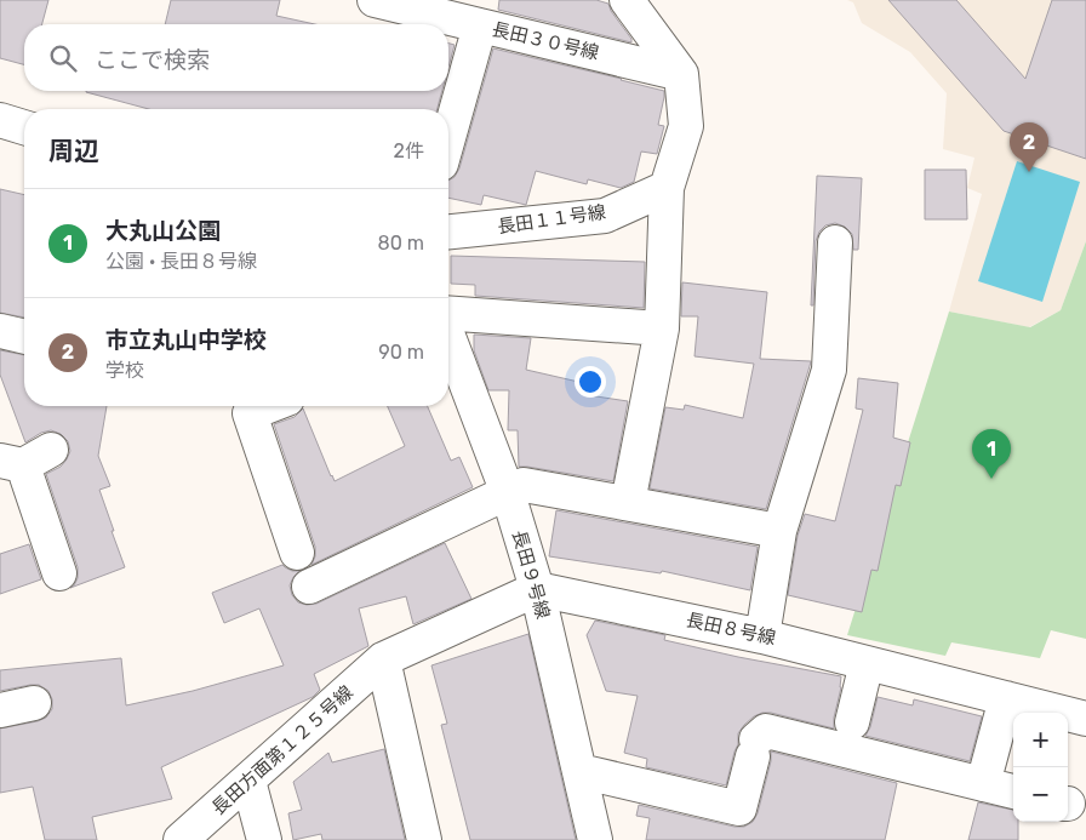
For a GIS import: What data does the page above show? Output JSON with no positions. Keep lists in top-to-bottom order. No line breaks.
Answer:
{"streets":{"street":["長田３０号線","長田１１号線","長田９号線","長田８号線","長田方面第１２５号線"]},"crossings":[["長田９号線","長田８号線"]],"page":{"search":"ここで検索","heading":["周辺","2件"],"pins":["2","1"],"list":[{"mark":"1","name":"大丸山公園","note":"公園 · 長田８号線","value":"80 m"},{"mark":"2","name":"市立丸山中学校","note":"学校","value":"90 m"}],"map_buttons":["+","−"]}}
